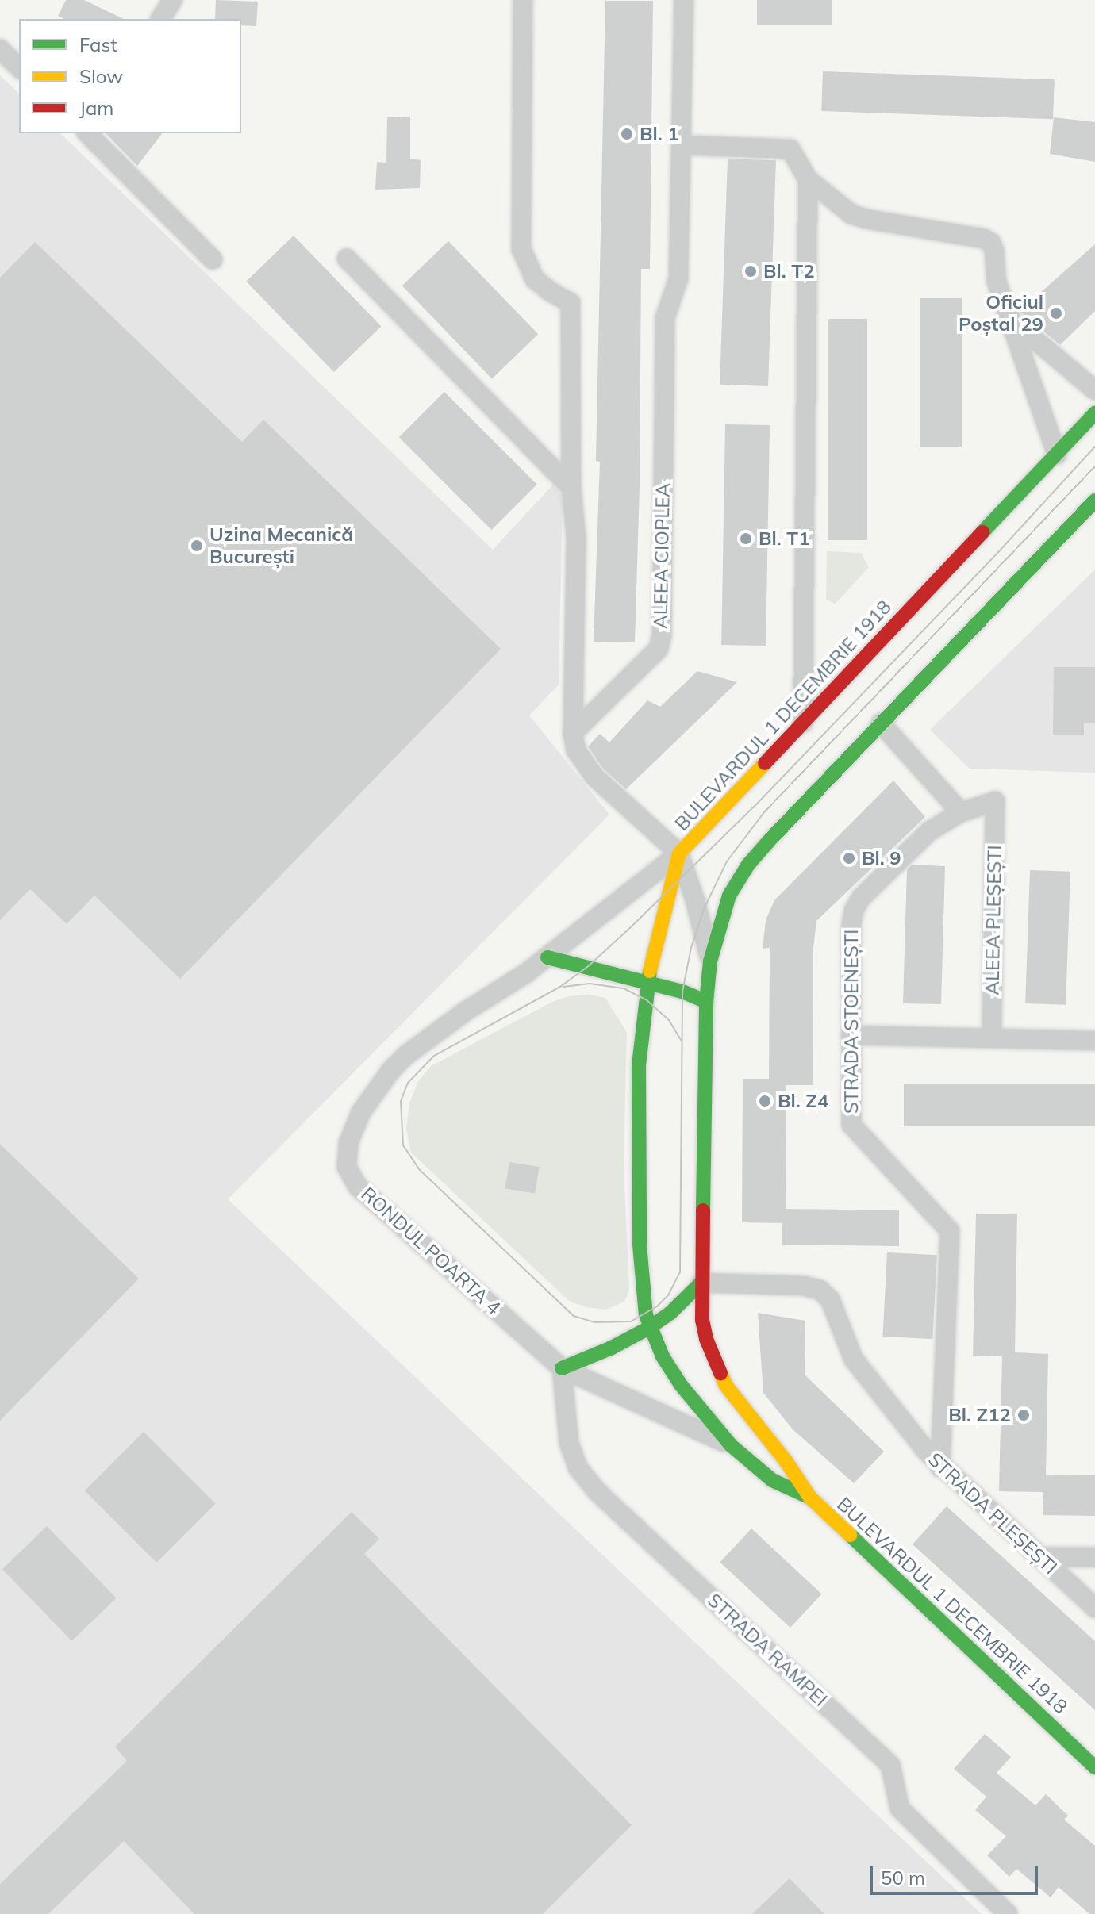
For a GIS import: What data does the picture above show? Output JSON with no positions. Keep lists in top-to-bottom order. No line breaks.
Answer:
{"streets":{"main road":["BULEVARDUL 1 DECEMBRIE 1918"],"street":["ALEEA CIOPLEA","ALEEA PLEȘEȘTI","STRADA STOENEȘTI","RONDUL POARTA 4","STRADA PLEȘEȘTI","STRADA RAMPEI"]},"crossings":[["BULEVARDUL 1 DECEMBRIE 1918","RONDUL POARTA 4"],["BULEVARDUL 1 DECEMBRIE 1918","STRADA PLEȘEȘTI"],["ALEEA PLEȘEȘTI","STRADA STOENEȘTI"],["STRADA STOENEȘTI","STRADA PLEȘEȘTI"],["RONDUL POARTA 4","STRADA RAMPEI"]],"places":["Bl. 1","Bl. T2","Oficiul Poștal 29","Bl. T1","Uzina Mecanică București","Bl. 9","Bl. Z4","Bl. Z12"],"legend":["Fast","Slow","Jam"],"scale_bar":"50 m"}
